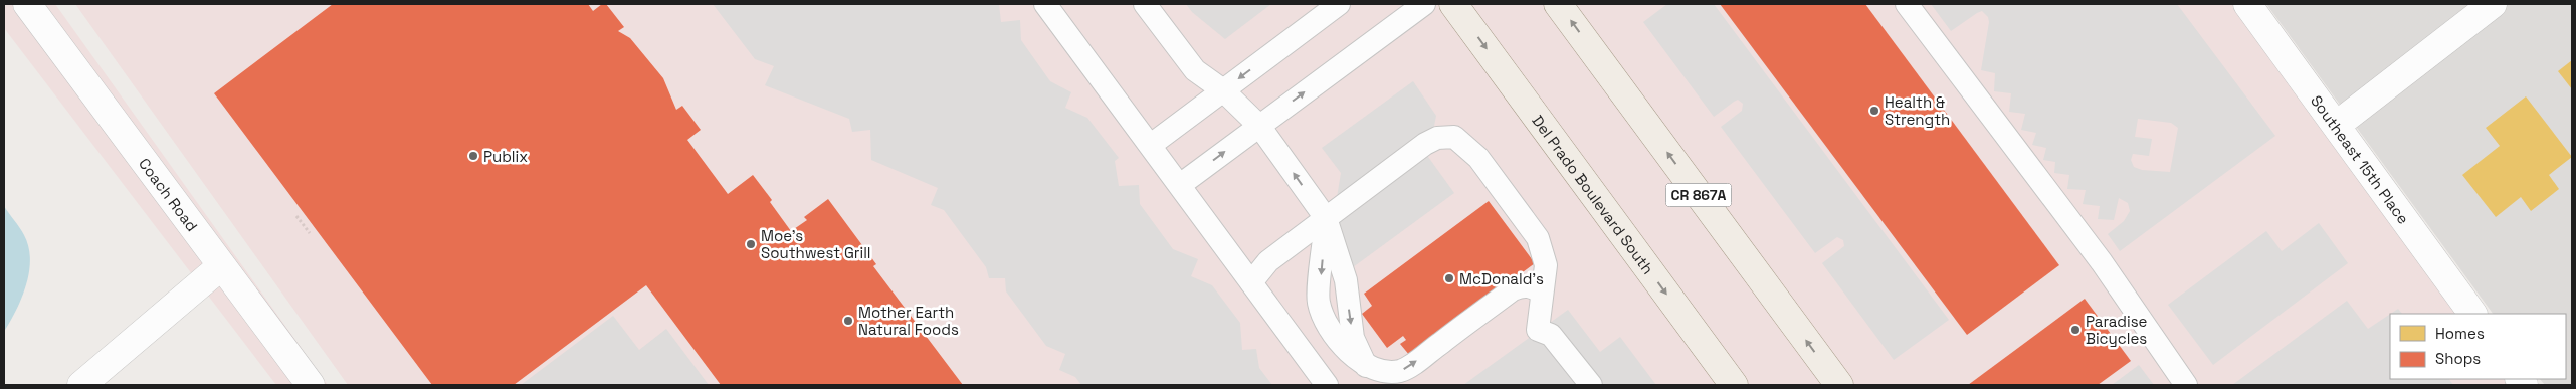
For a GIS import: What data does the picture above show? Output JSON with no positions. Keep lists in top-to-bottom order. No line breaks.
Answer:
{"streets":{"main road":["Del Prado Boulevard South","CR 867A"],"street":["Southeast 15th Place","Coach Road"]},"places":["Health & Strength","Publix","Moe's Southwest Grill","McDonald's","Mother Earth Natural Foods","Paradise Bicycles"],"legend":["Homes","Shops"]}
